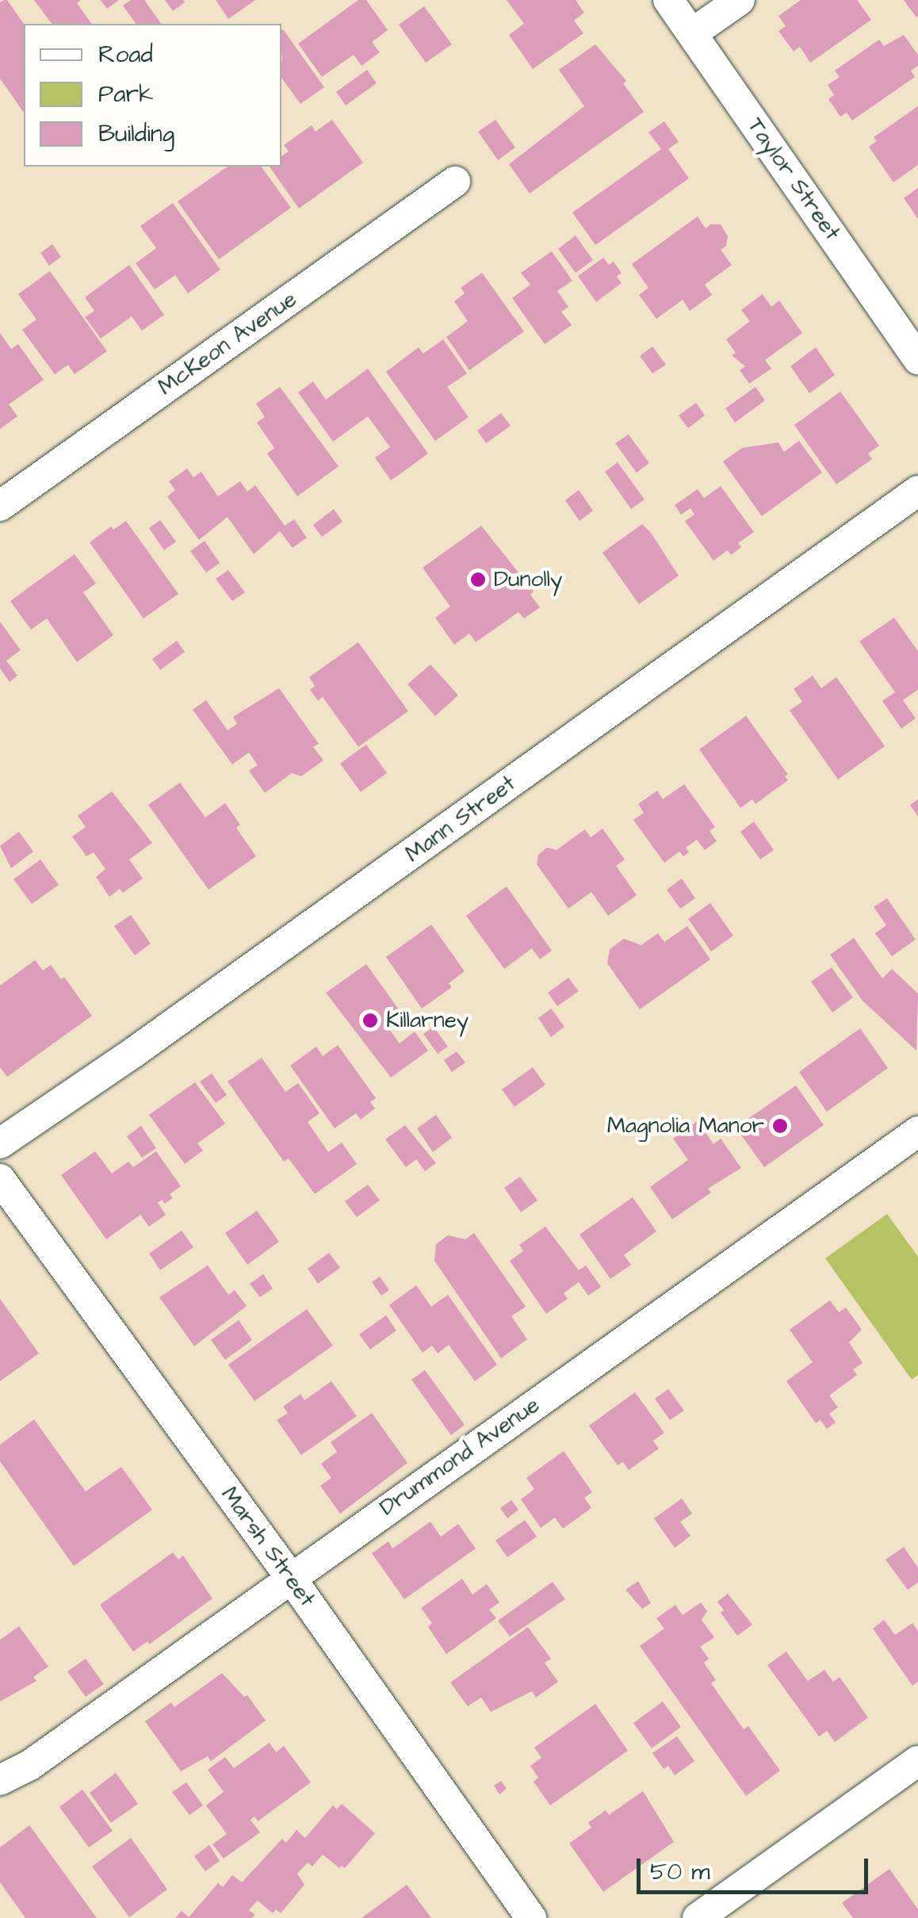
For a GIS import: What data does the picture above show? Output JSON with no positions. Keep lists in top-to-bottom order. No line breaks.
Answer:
{"streets":{"street":["Taylor Street","McKeon Avenue","Mann Street","Drummond Avenue","Marsh Street"]},"crossings":[["Drummond Avenue","Marsh Street"]],"places":["Dunolly","Killarney","Magnolia Manor"],"legend":["Road","Park","Building"],"scale_bar":"50 m"}
